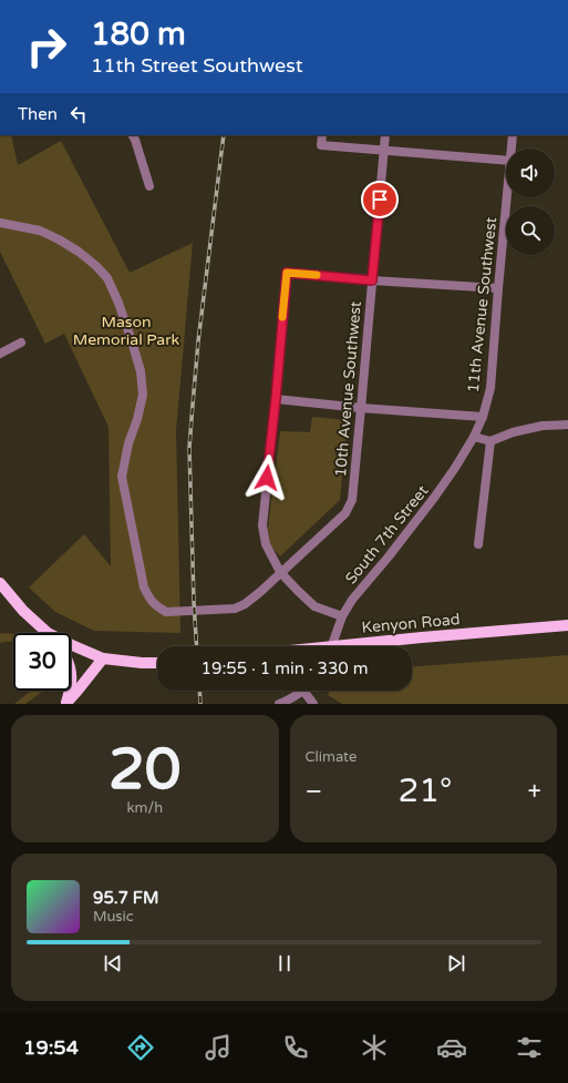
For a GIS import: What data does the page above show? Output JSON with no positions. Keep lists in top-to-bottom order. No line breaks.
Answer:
{"streets":{"main road":["Kenyon Road"],"street":["11th Avenue Southwest","10th Avenue Southwest","South 7th Street"]},"crossings":[["11th Avenue Southwest","South 7th Street"]],"parks":["Mason Memorial Park"],"page":{"turn":["180 m","11th Street Southwest"],"then":"Then","limit":"30","trip":"19:55 · 1 min · 330 m","tile":[["20","km/h"],"Climate"],"heat":["−","21°","+"],"song":["95.7 FM","Music"],"tabs":"19:54"}}
